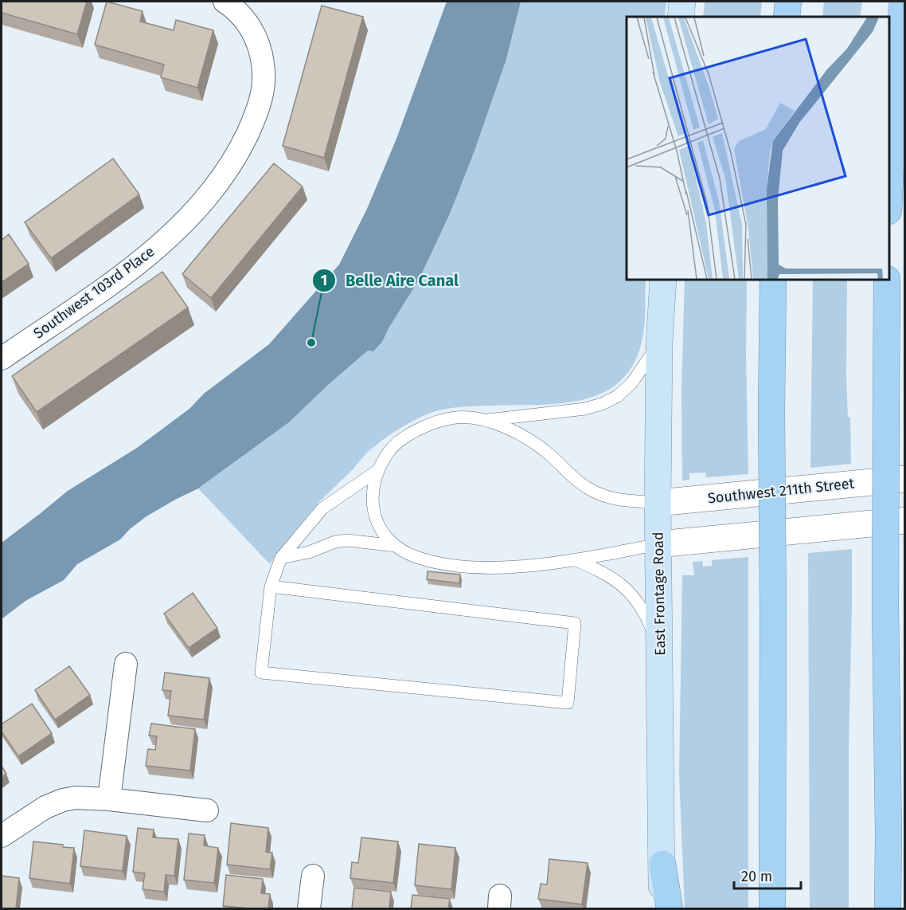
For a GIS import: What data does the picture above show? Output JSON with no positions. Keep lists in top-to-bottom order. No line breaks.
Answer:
{"streets":{"main road":["Southwest 211th Street","East Frontage Road"],"street":["Southwest 103rd Place"]},"crossings":[["Southwest 211th Street","East Frontage Road"]],"places":["Belle Aire Canal"],"scale_bar":"20 m"}
